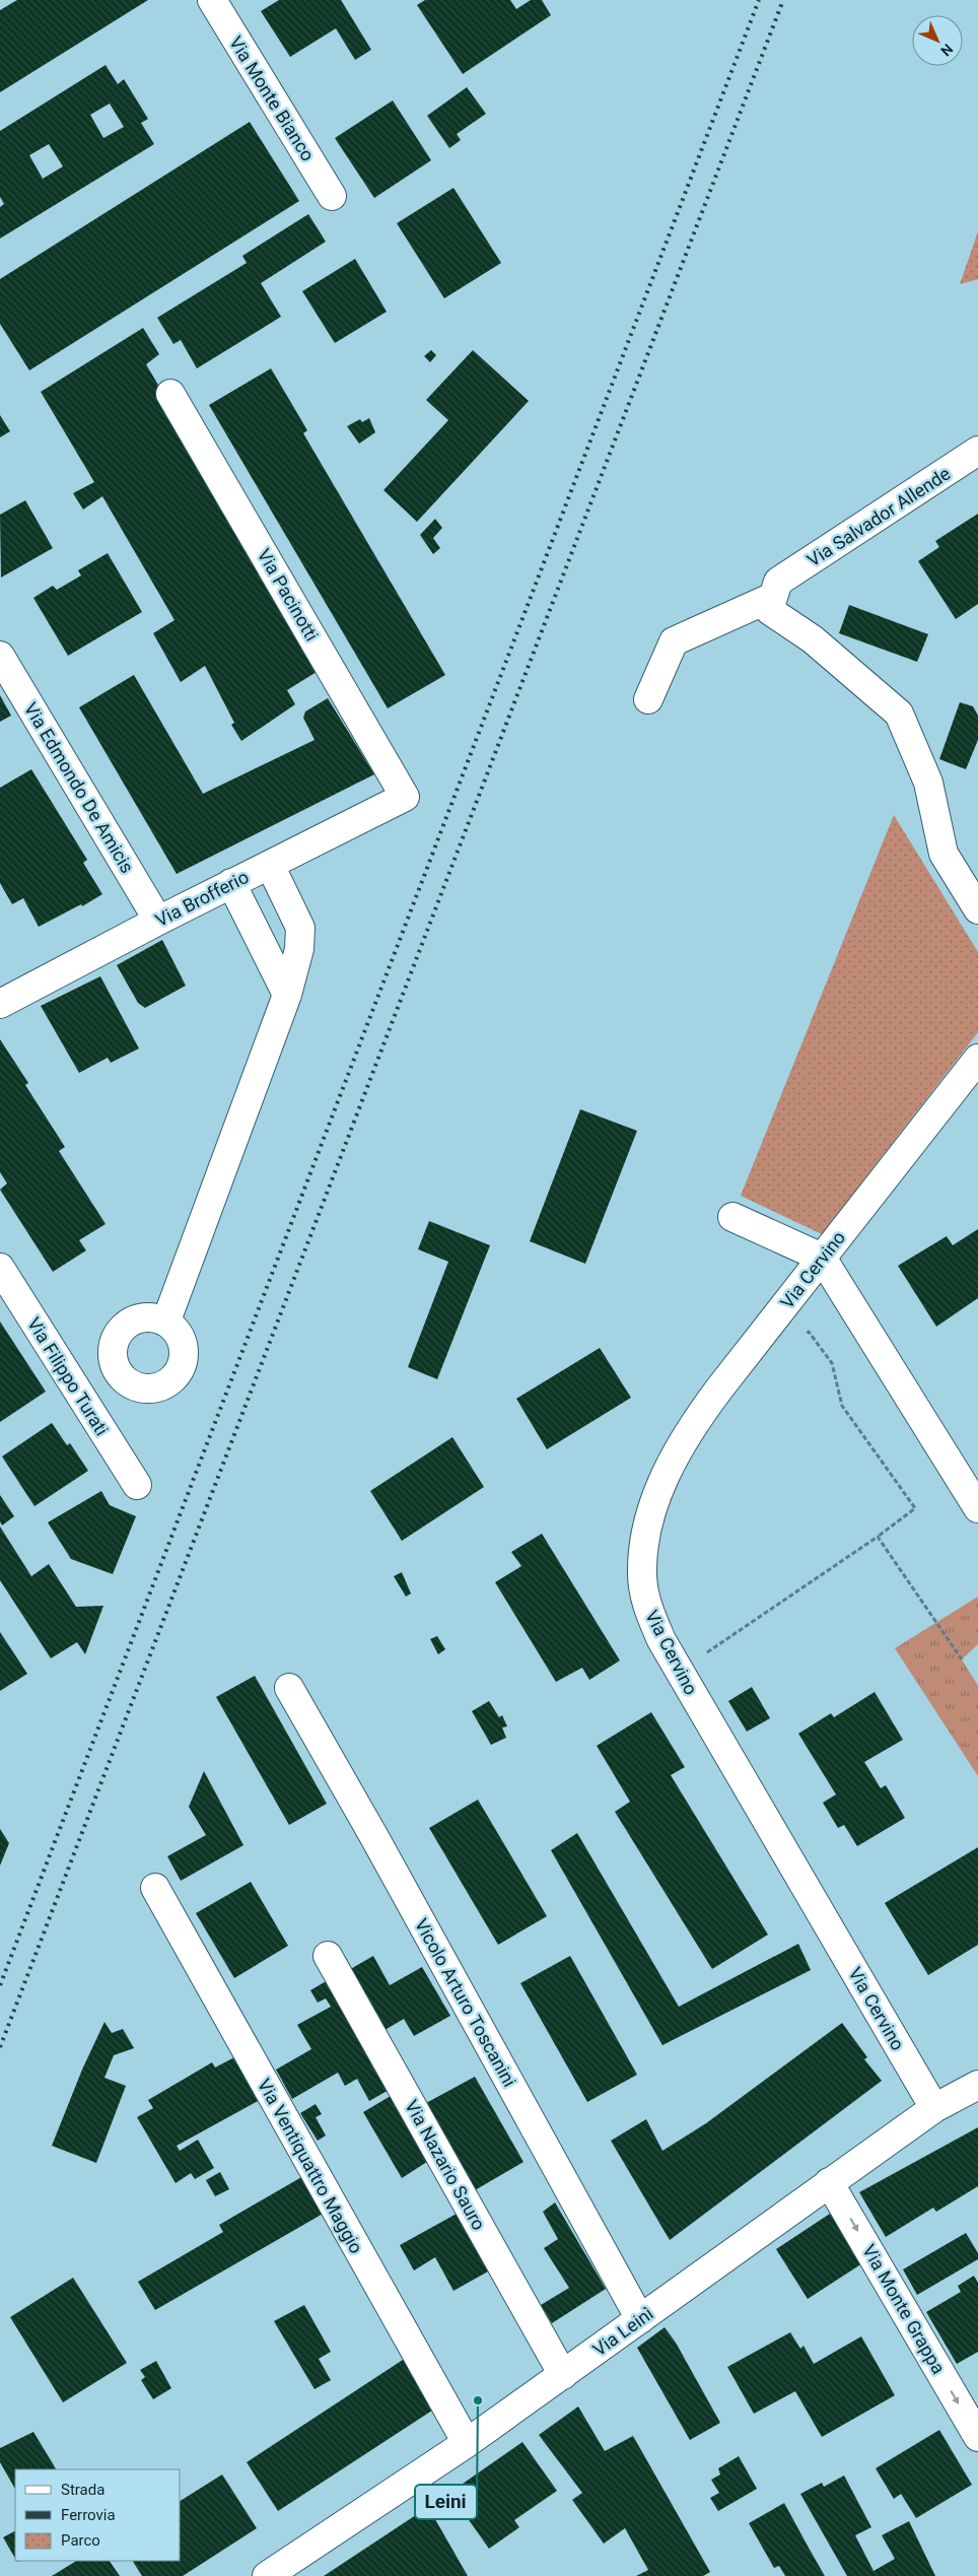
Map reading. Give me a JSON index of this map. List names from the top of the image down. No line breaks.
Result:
{"streets":{"street":["Via Monte Bianco","Via Salvador Allende","Via Pacinotti","Via Edmondo De Amicis","Via Brofferio","Via Cervino","Via Filippo Turati","Vicolo Arturo Toscanini","Via Nazario Sauro","Via Ventiquattro Maggio","Via Monte Grappa","Via Leinì"]},"crossings":[["Via Pacinotti","Via Brofferio"],["Via Edmondo De Amicis","Via Brofferio"],["Via Cervino","Via Leinì"],["Vicolo Arturo Toscanini","Via Leinì"],["Via Nazario Sauro","Via Leinì"],["Via Ventiquattro Maggio","Via Leinì"],["Via Monte Grappa","Via Leinì"]],"one_way":["Via Monte Grappa"],"places":["Leini"],"legend":["Strada","Ferrovia","Parco"],"north":"bottom right"}
